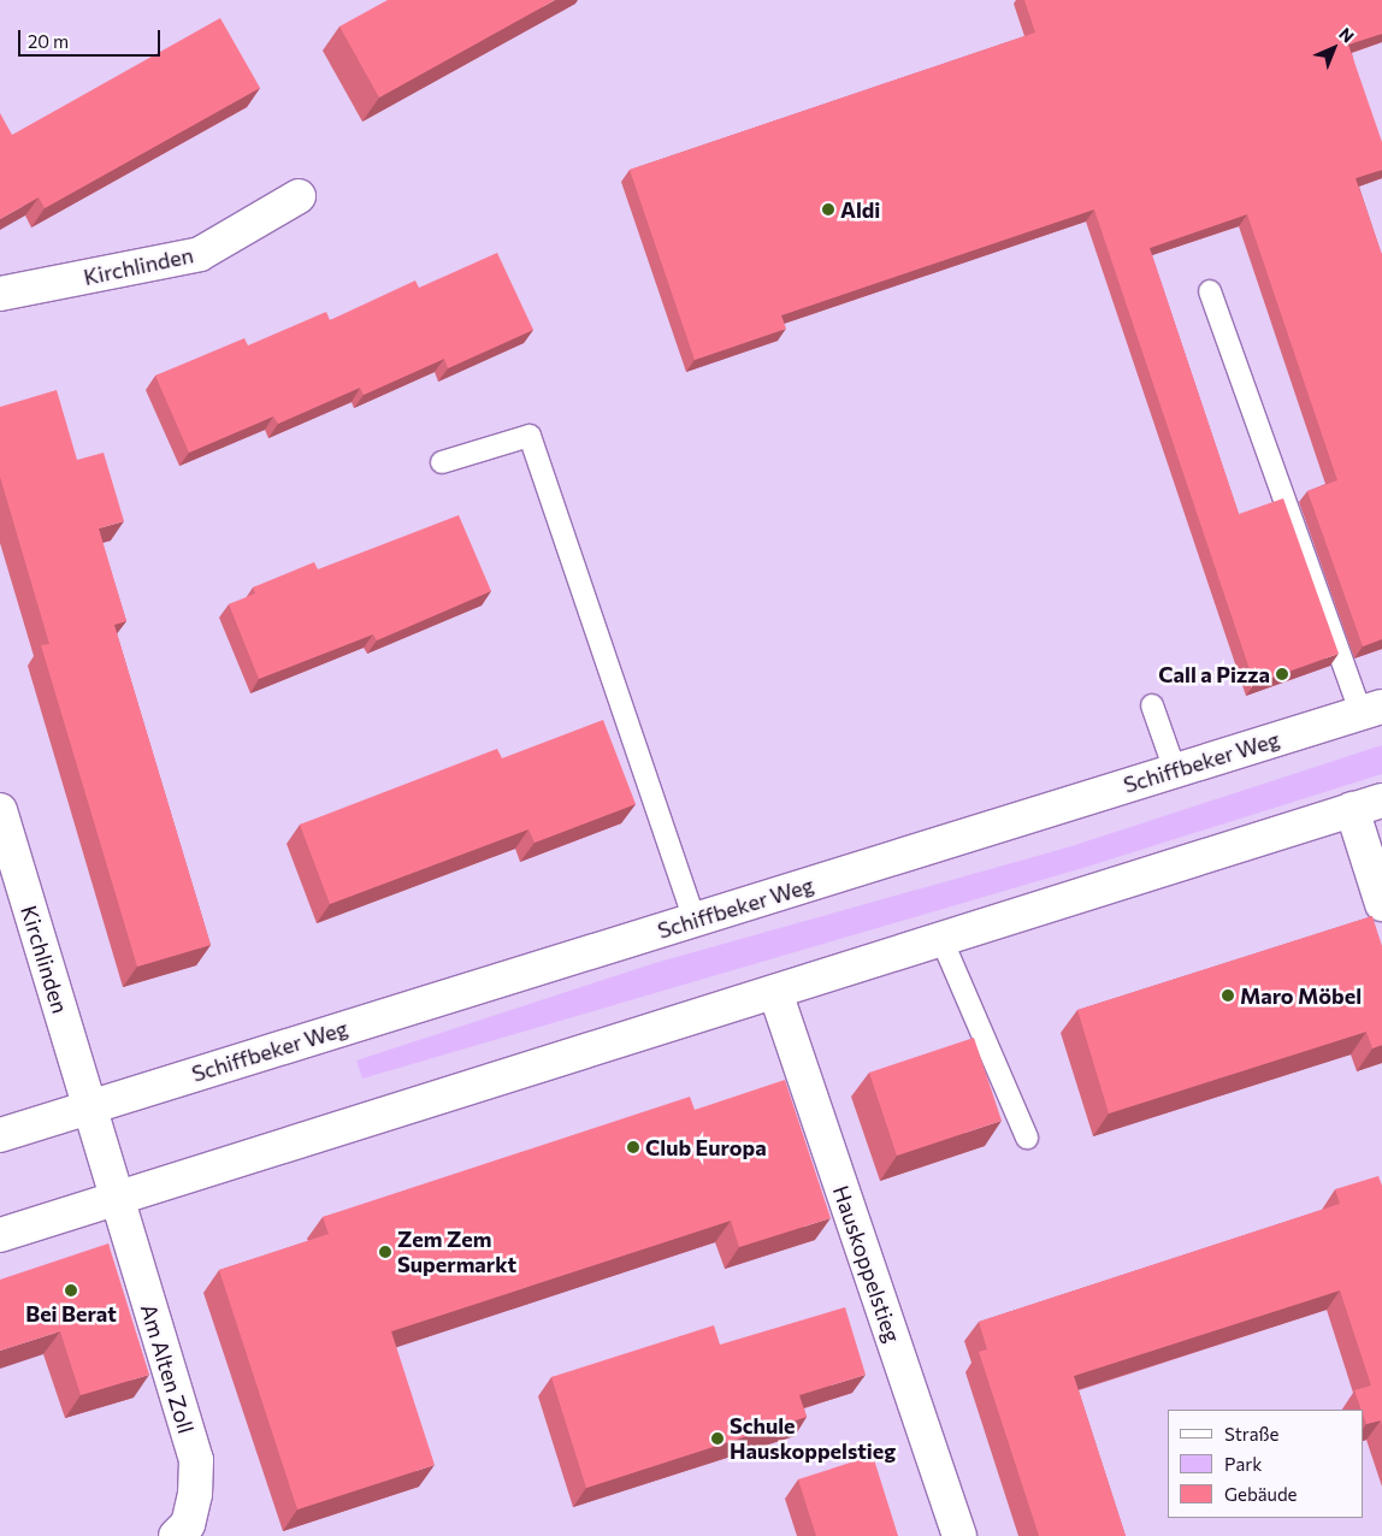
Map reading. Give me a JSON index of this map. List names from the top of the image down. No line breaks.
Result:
{"streets":{"main road":["Kirchlinden","Schiffbeker Weg","Hauskoppelstieg","Am Alten Zoll"]},"crossings":[["Kirchlinden","Schiffbeker Weg"]],"places":["Aldi","Call a Pizza","Maro Möbel","Club Europa","Zem Zem Supermarkt","Bei Berat","Schule Hauskoppelstieg"],"legend":["Straße","Park","Gebäude"],"scale_bar":"20 m","north":"top right"}
